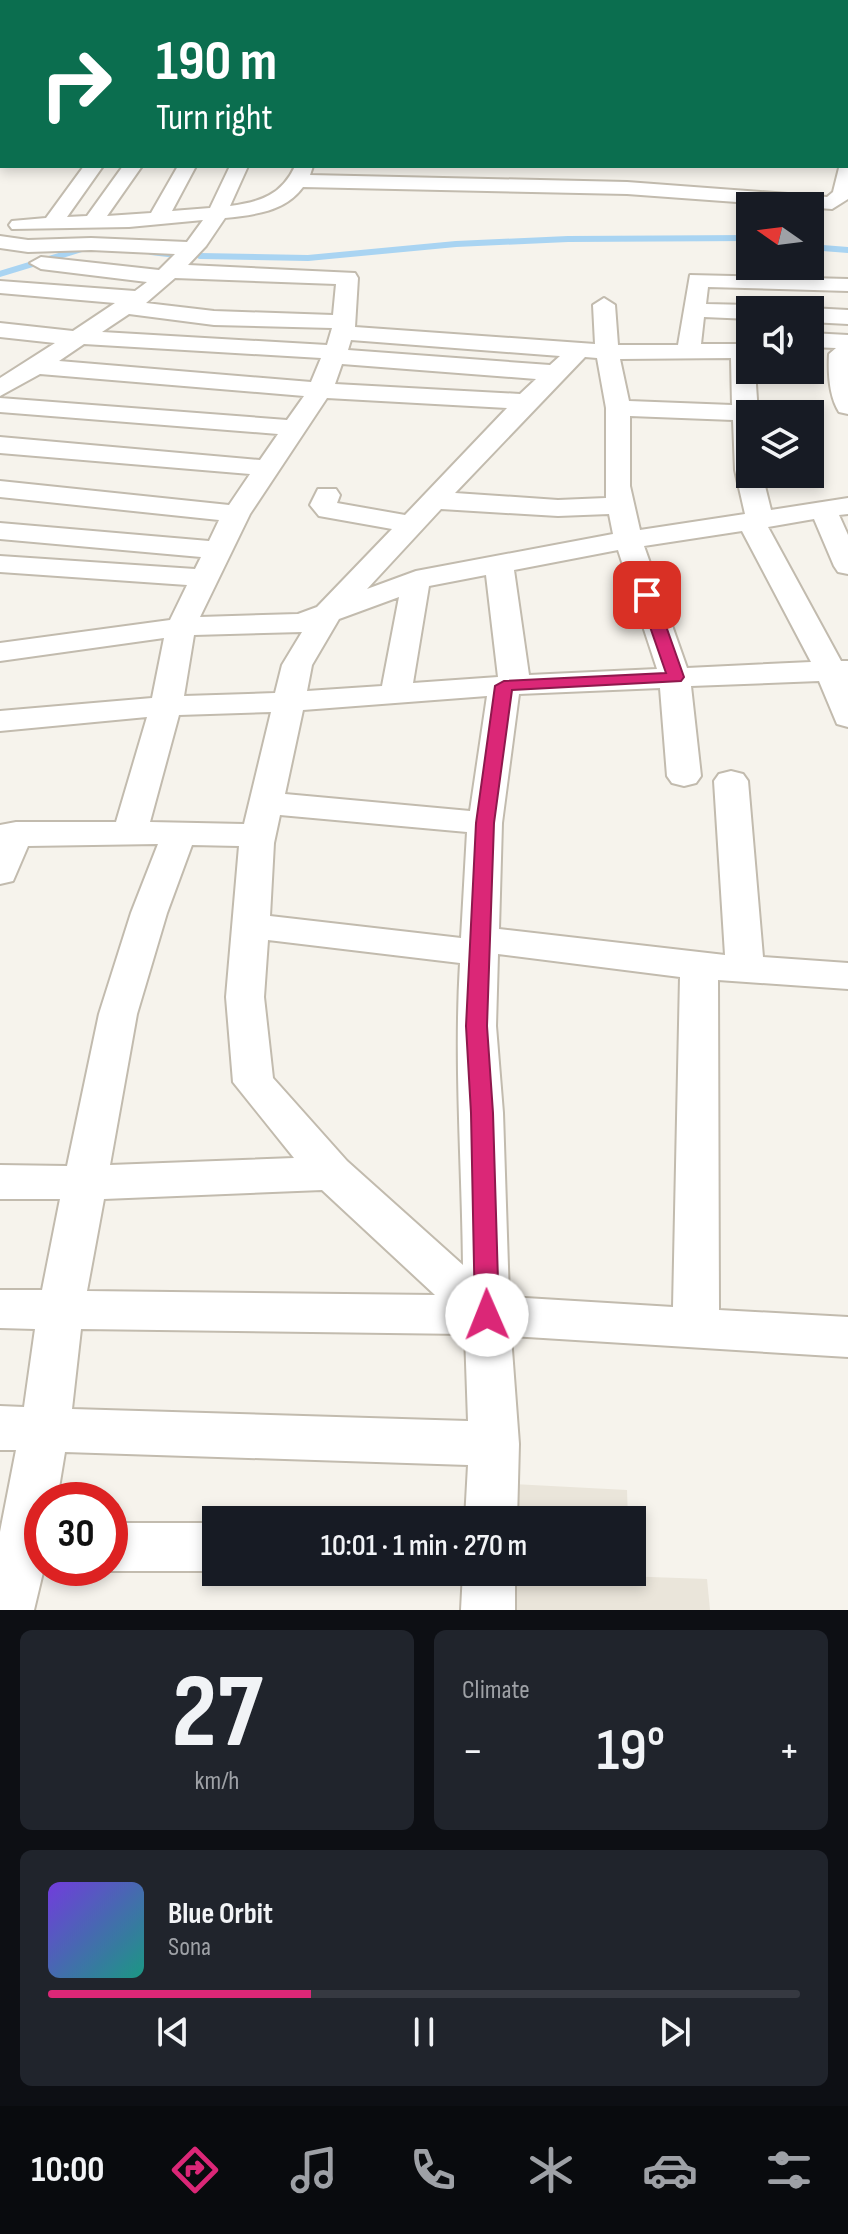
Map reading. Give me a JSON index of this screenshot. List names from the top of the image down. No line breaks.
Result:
{"north":"left","page":{"turn":["190 m","Turn right"],"limit":"30","trip":"10:01 · 1 min · 270 m","tile":[["27","km/h"],"Climate"],"heat":["−","19°","+"],"song":["Blue Orbit","Sona"],"tabs":"10:00"}}
